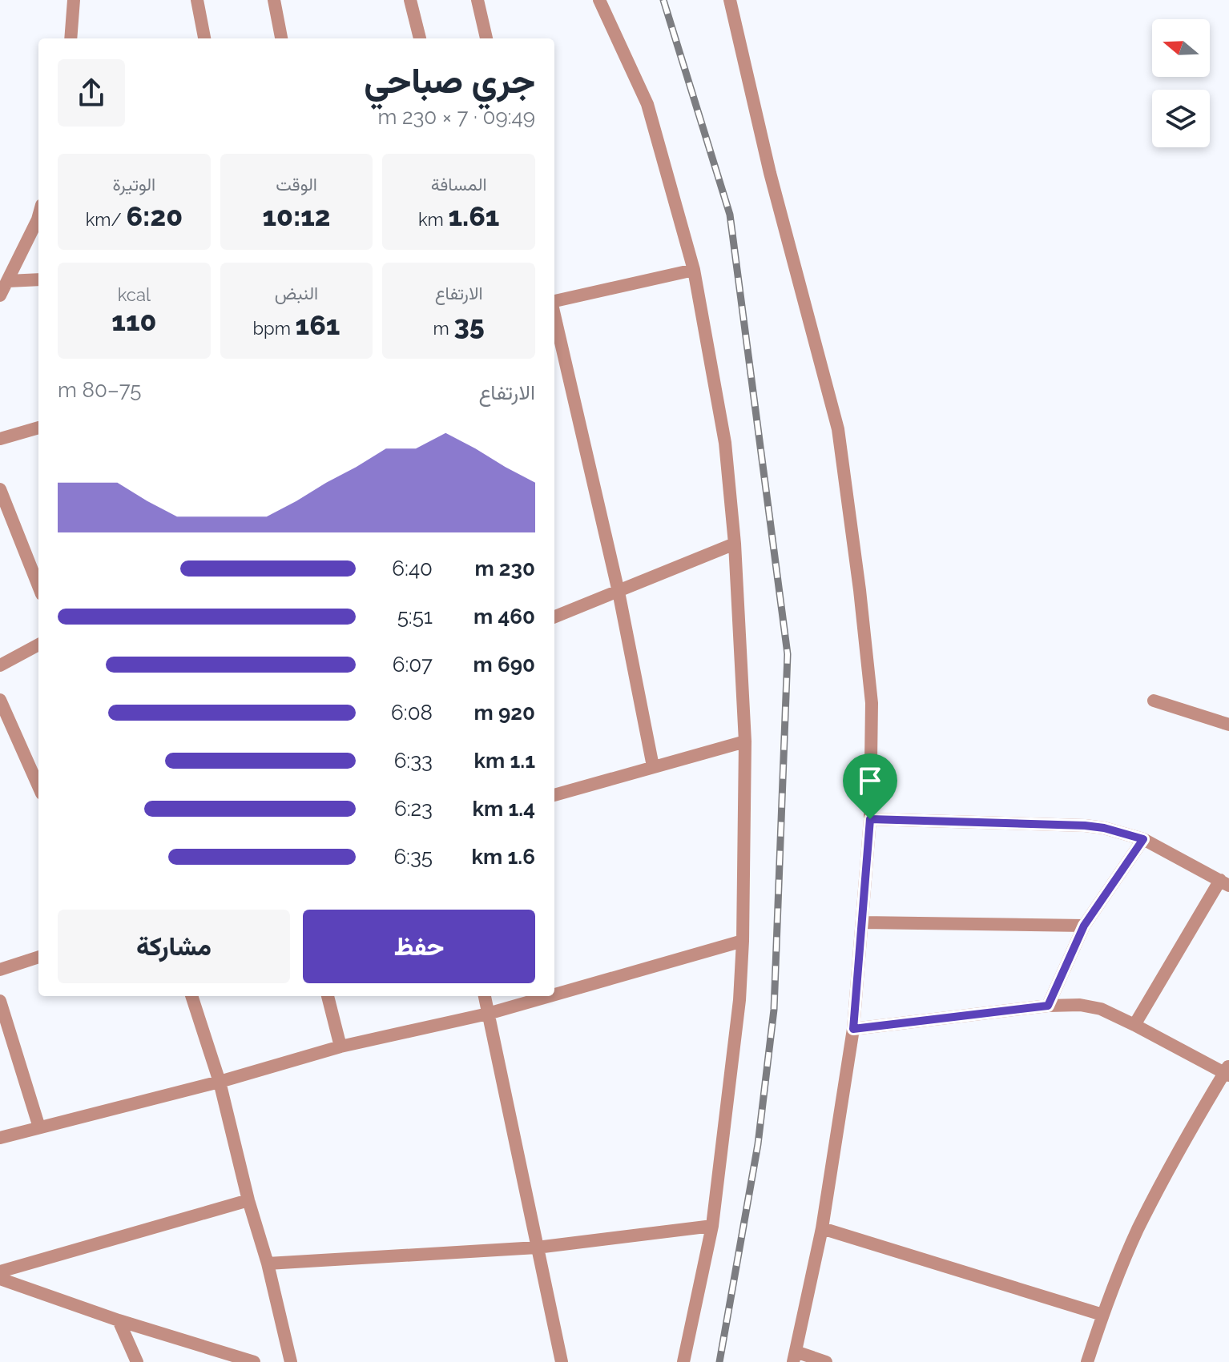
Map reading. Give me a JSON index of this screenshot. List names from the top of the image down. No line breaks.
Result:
{"north":"left","page":{"heading":["جري صباحي","09:49 · 7 × 230 m"],"stats":[["المسافة","1.61 km"],["الوقت","10:12"],["الوتيرة","6:20 /km"],["الارتفاع","35 m"],["النبض","161 bpm"],["kcal","110"]],"chart":["الارتفاع","75–80 m"],"list":[{"name":"230 m","note":"6:40"},{"name":"460 m","note":"5:51"},{"name":"690 m","note":"6:07"},{"name":"920 m","note":"6:08"},{"name":"1.1 km","note":"6:33"},{"name":"1.4 km","note":"6:23"},{"name":"1.6 km","note":"6:35"}],"buttons":["حفظ","مشاركة"]}}
